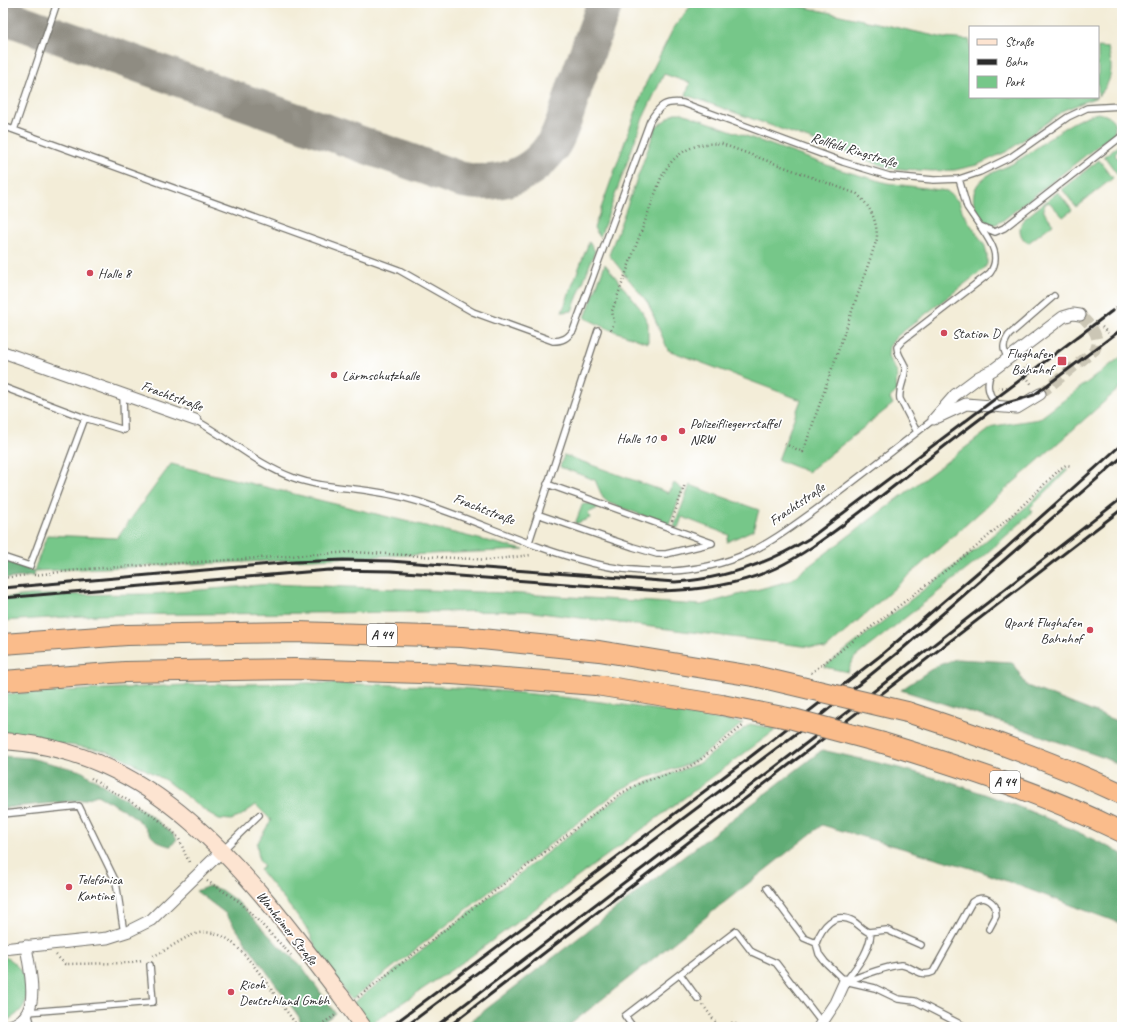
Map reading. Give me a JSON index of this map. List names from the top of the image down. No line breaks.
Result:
{"streets":{"highway":["A 44"],"street":["Frachtstraße","Wanheimer Straße"],"lane":["Rollfeld Ringstraße"]},"places":{"other":["Halle 8","Station D","Lärmschutzhalle","Polizeifliegerrstaffel NRW","Halle 10","Qpark Flughafen Bahnhof","Telefónica Kantine","Ricoh Deutschland Gmbh"],"transit":["Flughafen Bahnhof"]},"legend":["Straße","Bahn","Park"]}
